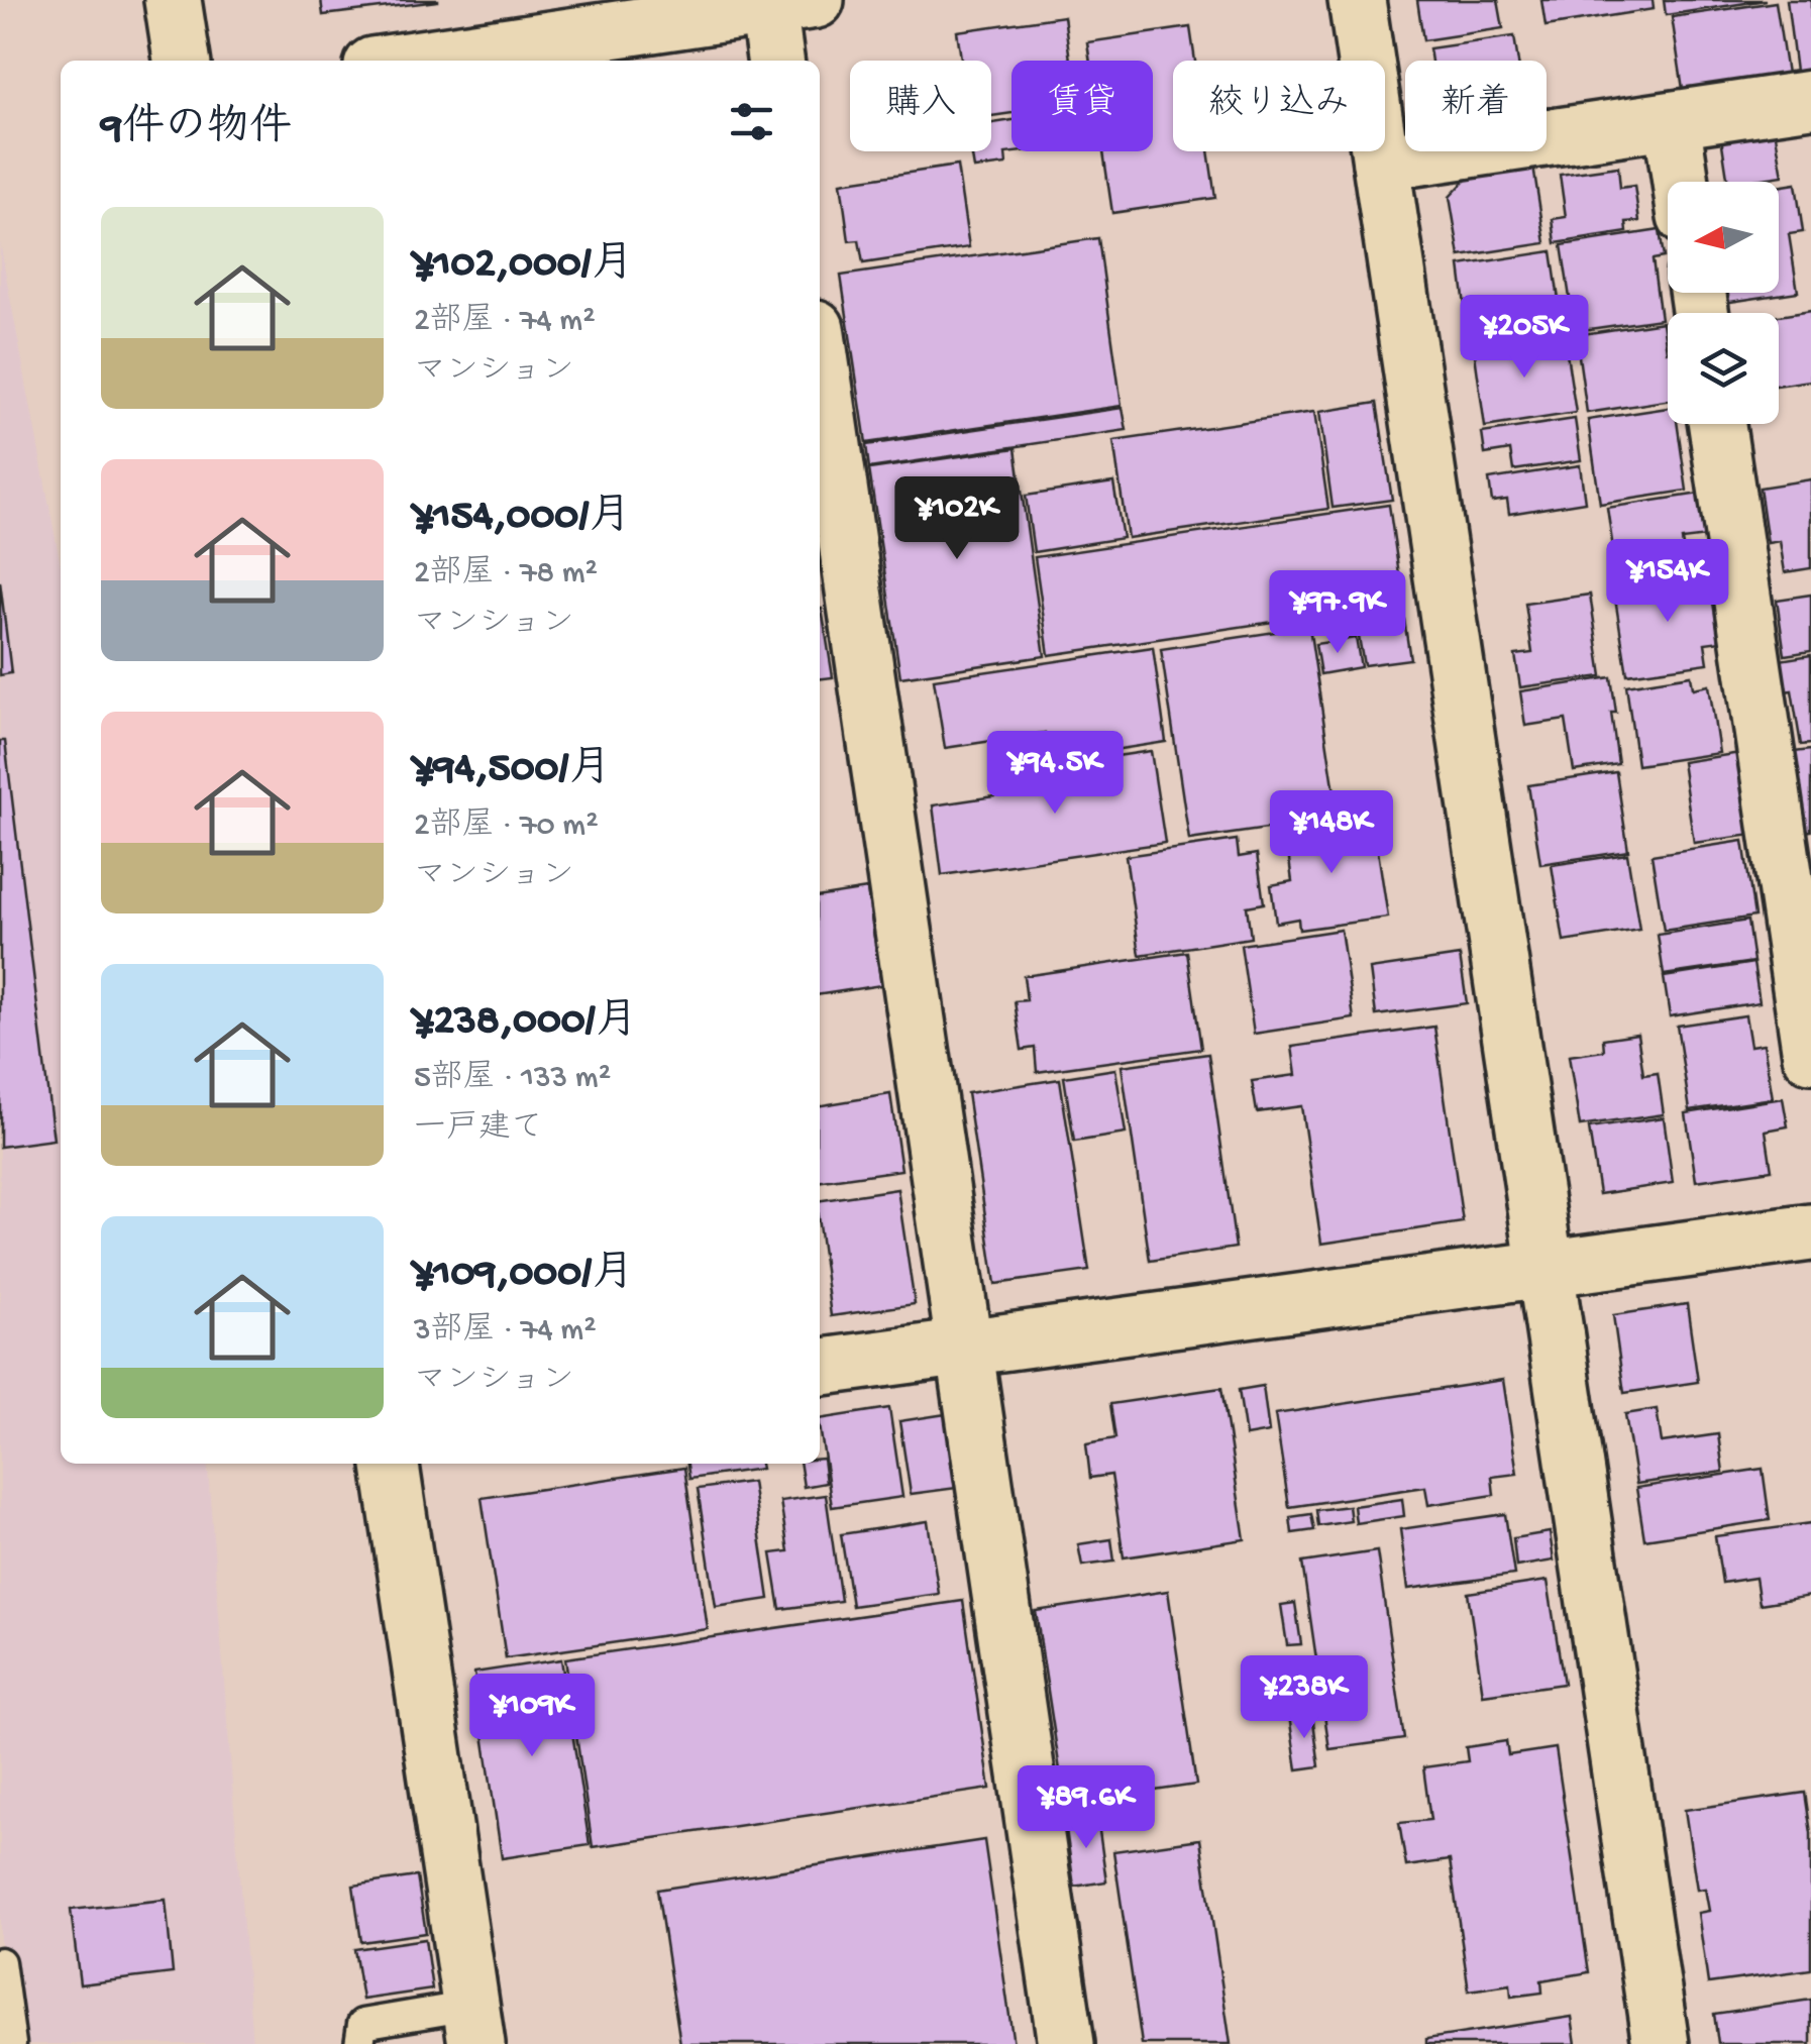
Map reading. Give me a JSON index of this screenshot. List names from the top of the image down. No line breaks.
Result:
{"north":"left","page":{"chip":["購入","賃貸","絞り込み","新着"],"heading":"9件の物件","list":[{"name":"¥102,000/月","note":"2部屋 · 74 m² · マンション"},{"name":"¥154,000/月","note":"2部屋 · 78 m² · マンション"},{"name":"¥94,500/月","note":"2部屋 · 70 m² · マンション"},{"name":"¥238,000/月","note":"5部屋 · 133 m² · 一戸建て"},{"name":"¥109,000/月","note":"3部屋 · 74 m² · マンション"}],"price":["¥205K","¥102K","¥154K","¥97.9K","¥94.5K","¥148K","¥238K","¥109K","¥89.6K"]}}
